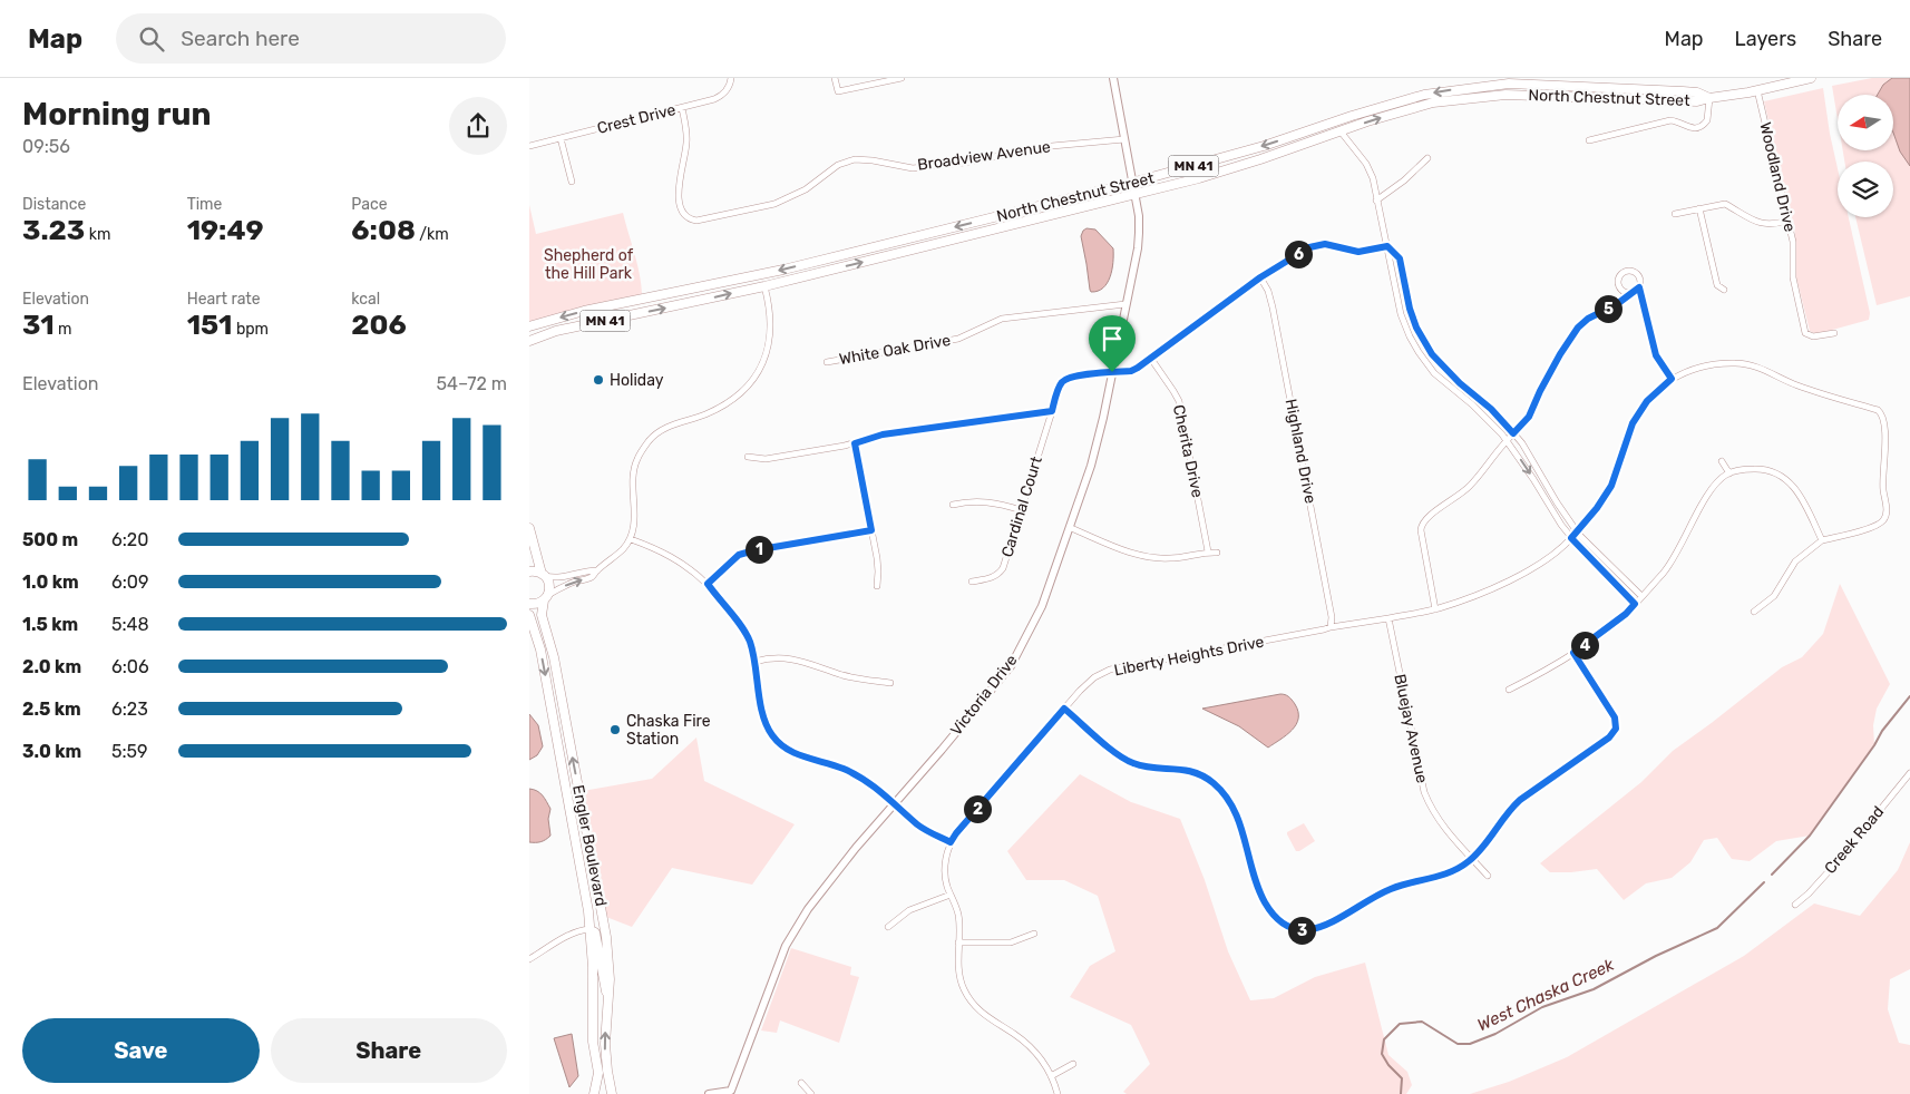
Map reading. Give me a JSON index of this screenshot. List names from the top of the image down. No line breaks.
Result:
{"streets":{"main road":["North Chestnut Street","MN 41","Engler Boulevard"],"street":["Crest Drive","Broadview Avenue","Woodland Drive","White Oak Drive","Cherita Drive","Highland Drive","Cardinal Court","Liberty Heights Drive","Victoria Drive","Bluejay Avenue","Creek Road"]},"crossings":[["North Chestnut Street","MN 41"],["North Chestnut Street","Victoria Drive"],["Crest Drive","Broadview Avenue"],["Broadview Avenue","Victoria Drive"],["MN 41","Woodland Drive"],["White Oak Drive","Victoria Drive"],["Highland Drive","Liberty Heights Drive"],["Cardinal Court","Victoria Drive"]],"water":["West Chaska Creek"],"parks":["Shepherd of the Hill Park"],"places":["Holiday","Chaska Fire Station"],"north":"left","page":{"header":"Map","search":"Search here","nav":["Map","Layers","Share"],"heading":["Morning run","09:56"],"stats":[["Distance","3.23 km"],["Time","19:49"],["Pace","6:08 /km"],["Elevation","31 m"],["Heart rate","151 bpm"],["kcal","206"]],"pins":["6","5","1","4","2","3"],"chart":["Elevation","54–72 m"],"list":[{"name":"500 m","note":"6:20"},{"name":"1.0 km","note":"6:09"},{"name":"1.5 km","note":"5:48"},{"name":"2.0 km","note":"6:06"},{"name":"2.5 km","note":"6:23"},{"name":"3.0 km","note":"5:59"}],"buttons":["Save","Share"]}}
